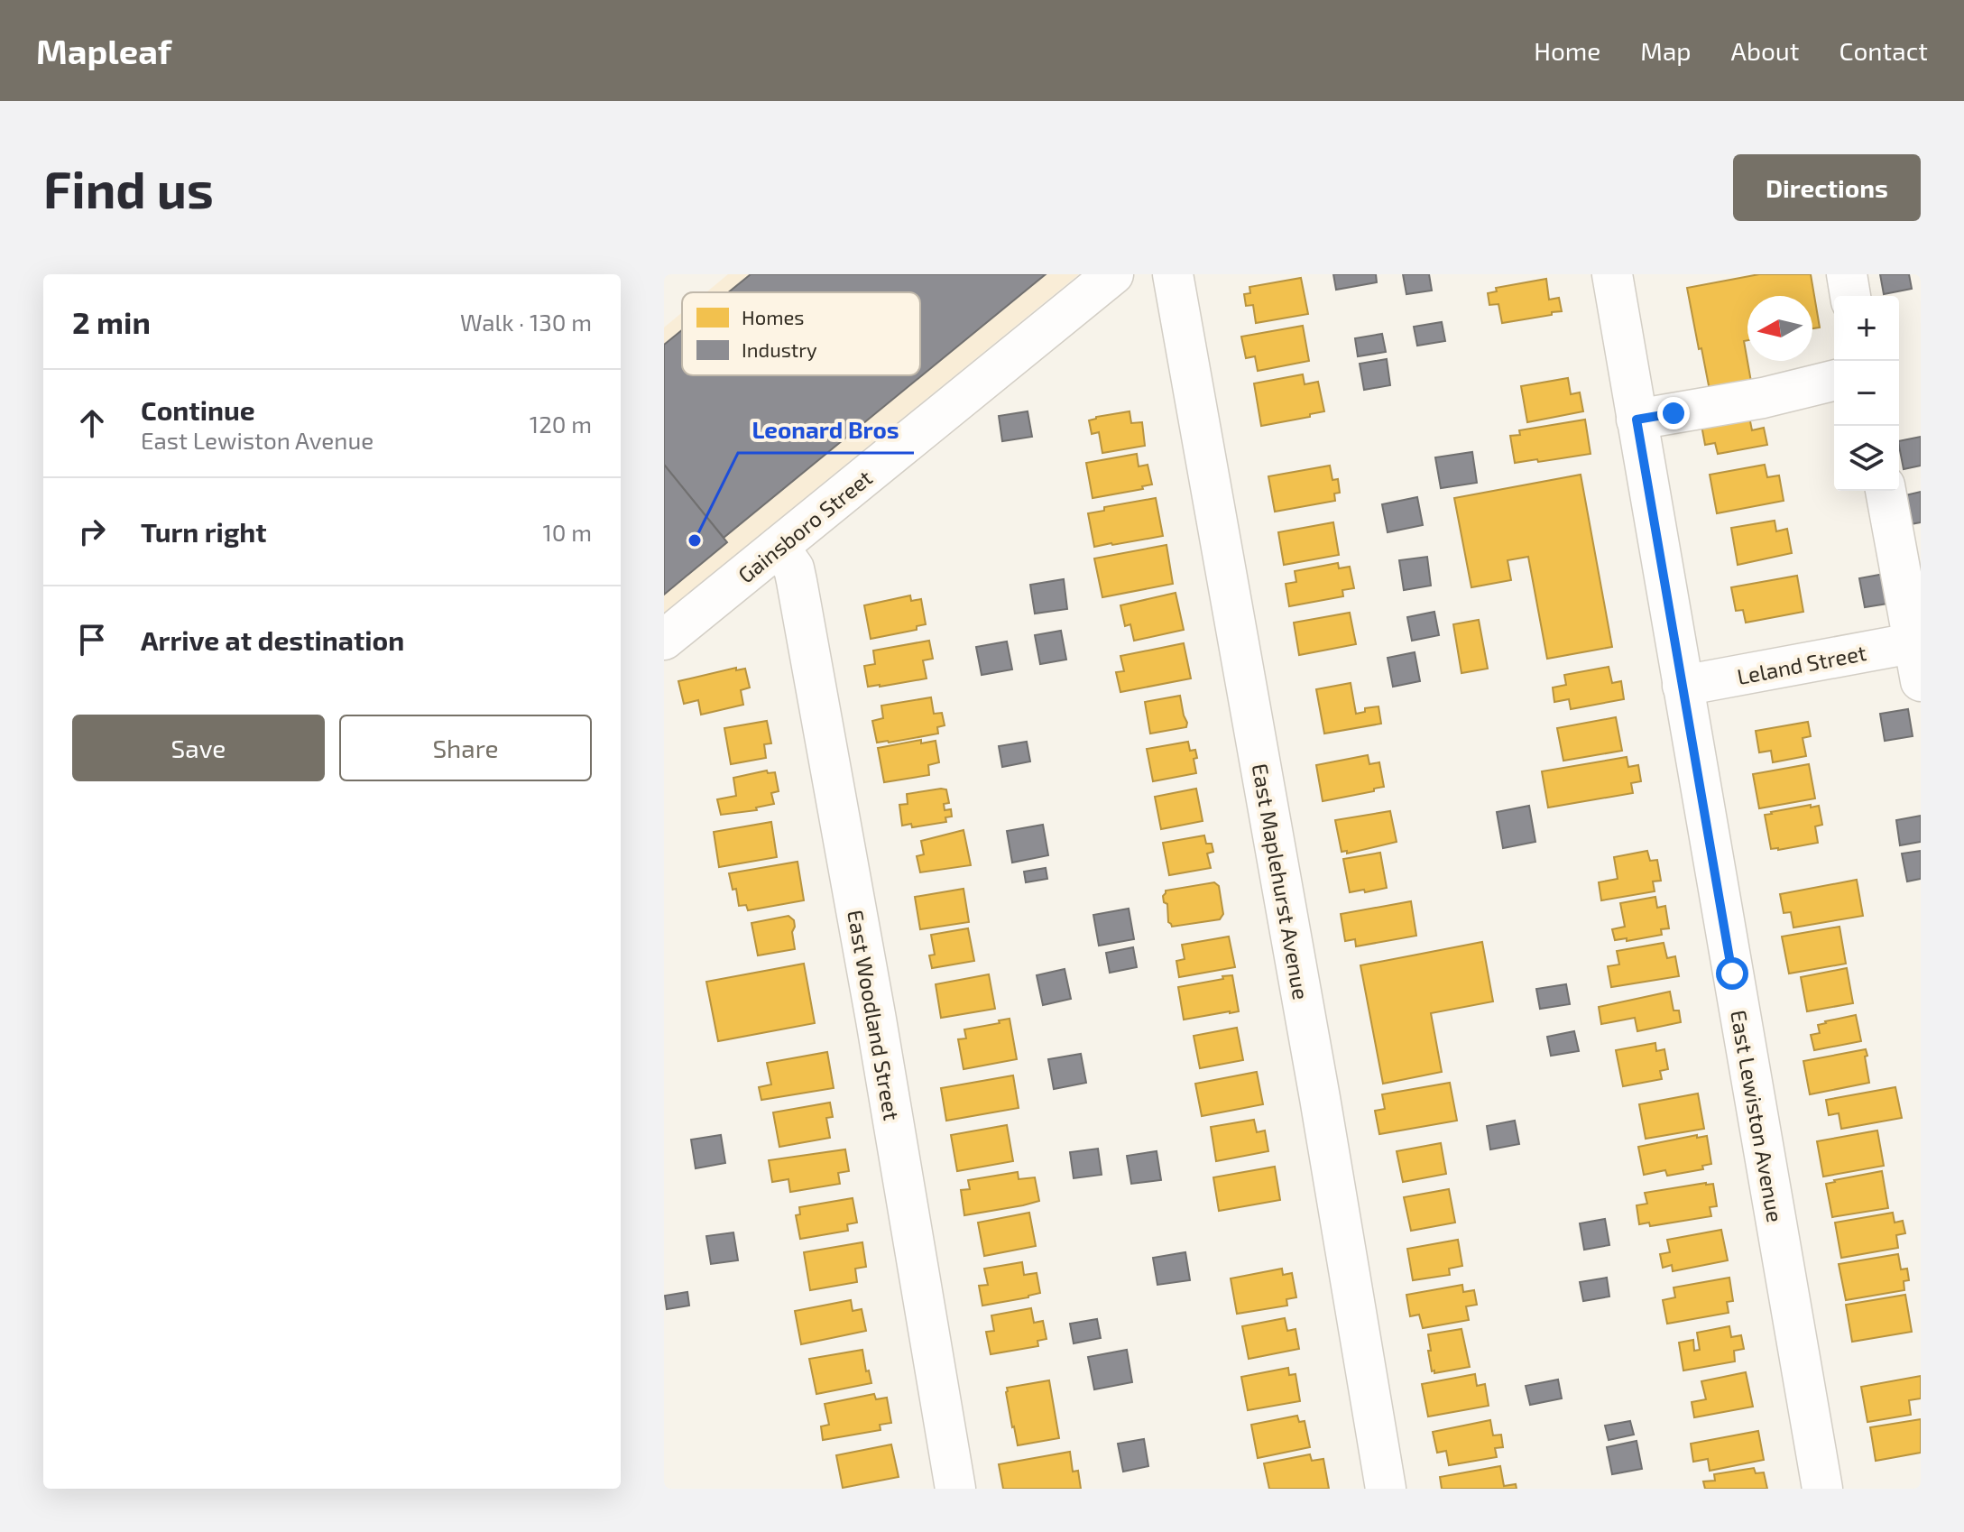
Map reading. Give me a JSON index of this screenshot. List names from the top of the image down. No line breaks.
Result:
{"streets":{"street":["Gainsboro Street","Leland Street","East Maplehurst Avenue","East Woodland Street","East Lewiston Avenue"]},"crossings":[["Gainsboro Street","East Woodland Street"],["Leland Street","East Lewiston Avenue"]],"places":["Leonard Bros"],"legend":["Homes","Industry"],"north":"left","page":{"header":"Mapleaf","nav":["Home","Map","About","Contact"],"buttons":["Directions",["Save","Share"]],"title":"Find us","heading":["2 min","Walk · 130 m"],"map_buttons":["+","−"],"list":[["Continue","East Lewiston Avenue","120 m"],["Turn right","10 m"],"Arrive at destination"]}}
